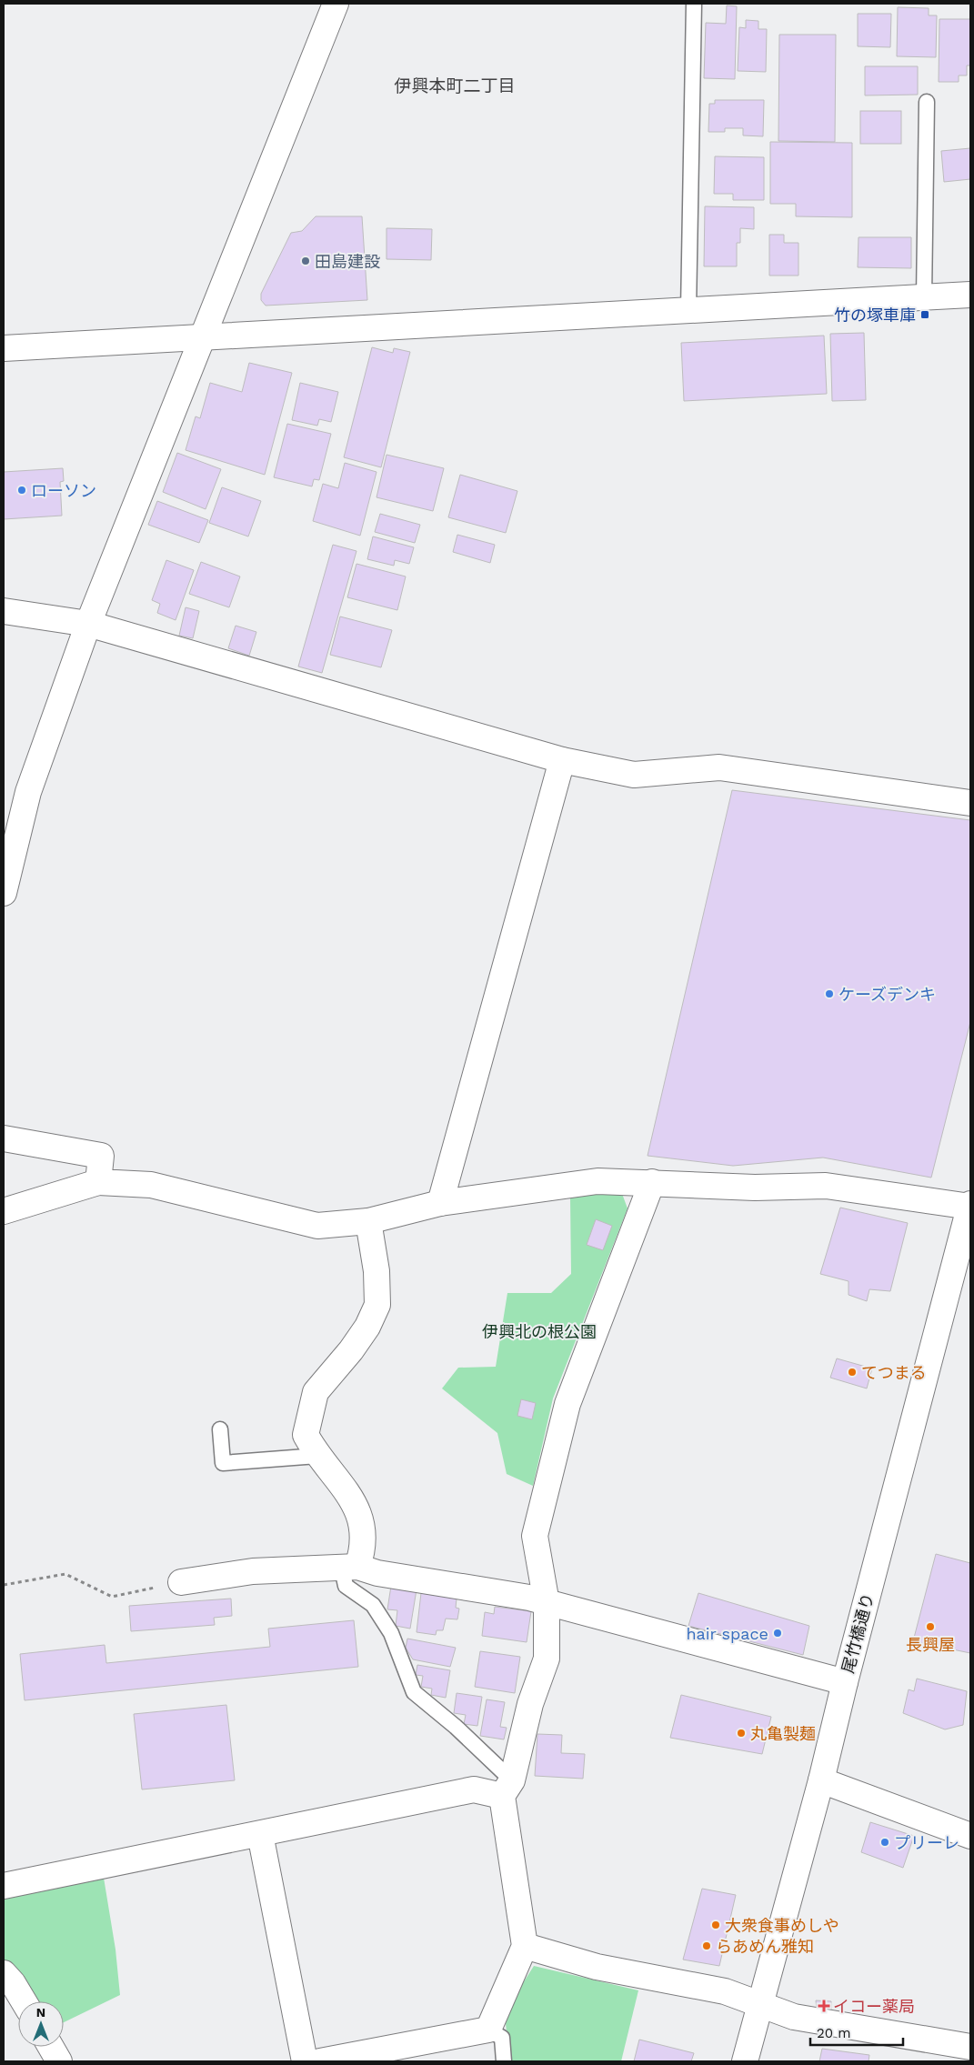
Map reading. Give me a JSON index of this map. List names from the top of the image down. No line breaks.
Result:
{"streets":{"street":["尾竹橋通り"]},"districts":["伊興本町二丁目"],"parks":["伊興北の根公園"],"places":{"other":["田島建設","ローソン","ケーズデンキ","てつまる","長興屋","hair space","丸亀製麺","プリーレ","大衆食事めしや","らあめん雅知"],"transit":["竹の塚車庫"],"health":["イコー薬局"]},"scale_bar":"20 m","north":"top"}
